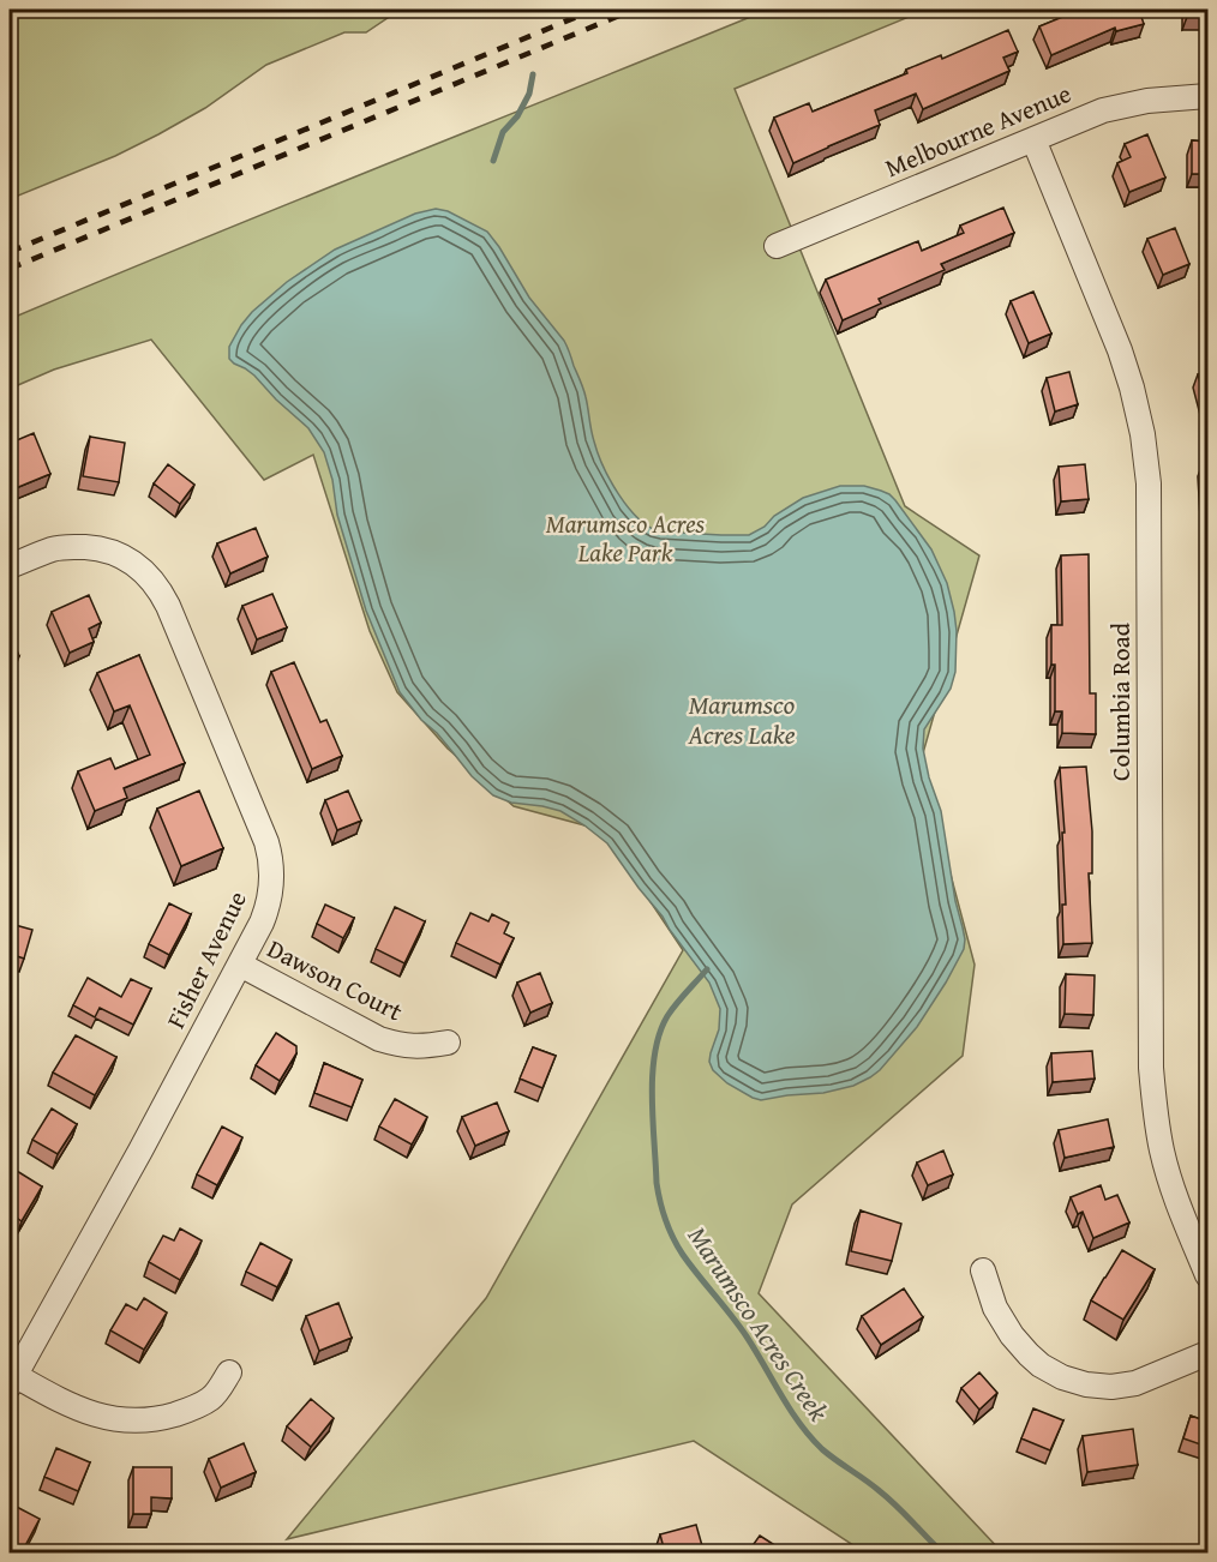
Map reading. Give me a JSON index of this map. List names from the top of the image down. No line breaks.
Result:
{"streets":{"street":["Melbourne Avenue","Columbia Road","Fisher Avenue","Dawson Court"]},"crossings":[["Melbourne Avenue","Columbia Road"],["Fisher Avenue","Dawson Court"]],"water":["Marumsco Acres Lake","Marumsco Acres Creek"],"parks":["Marumsco Acres Lake Park"]}
